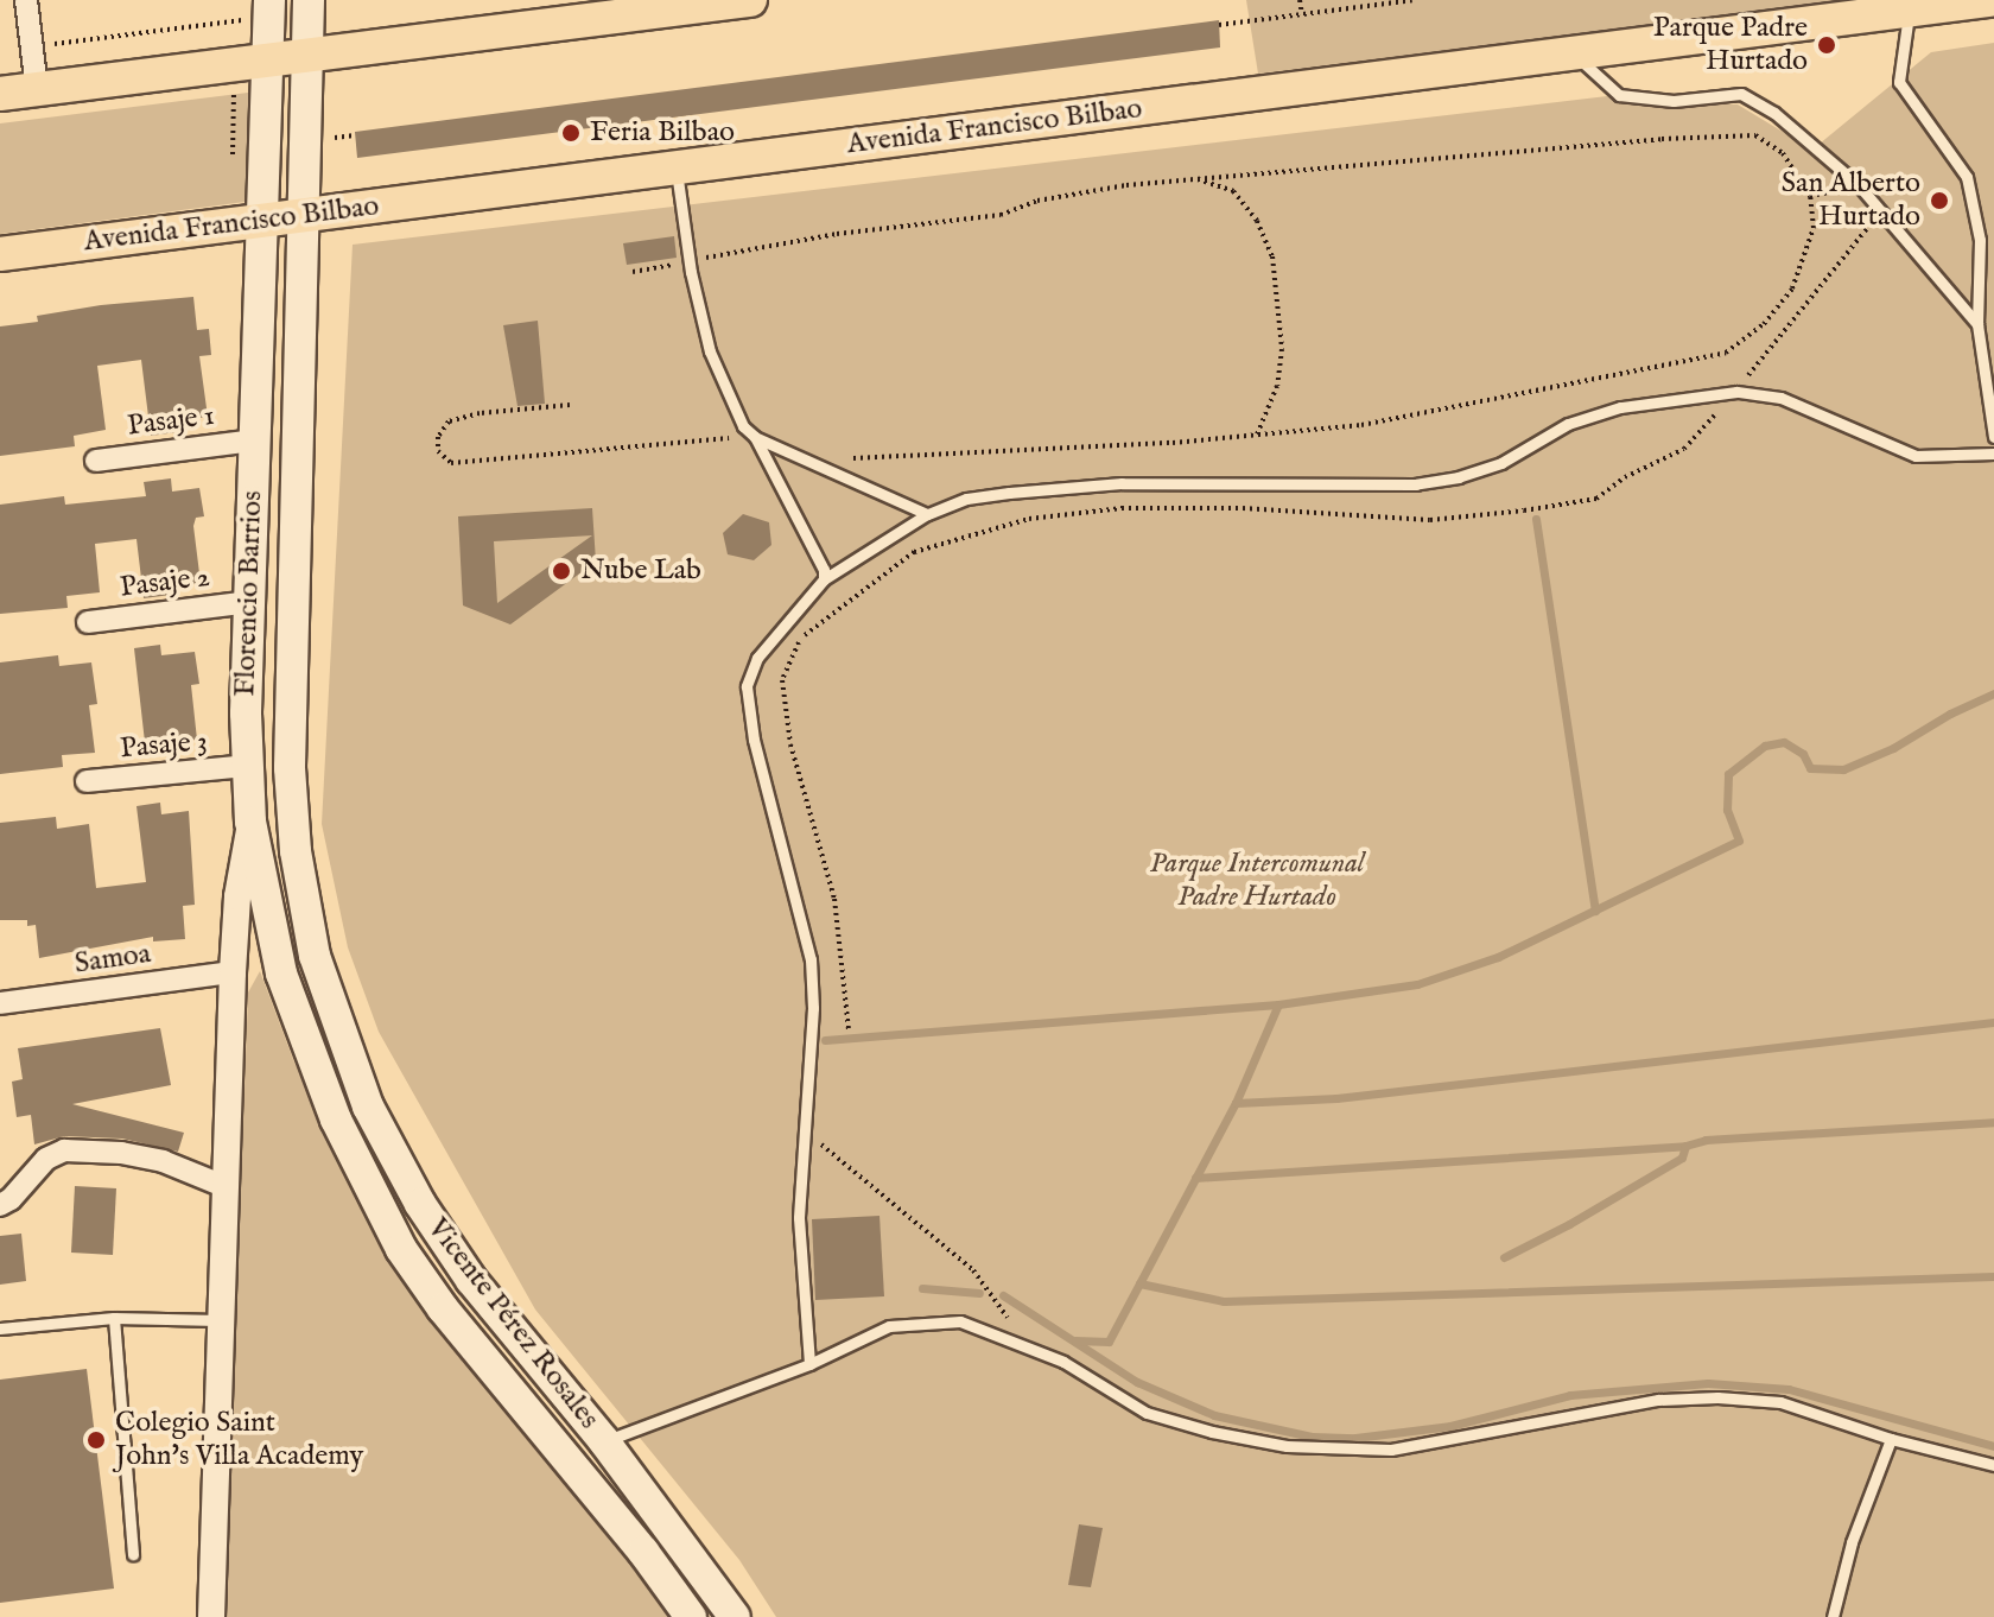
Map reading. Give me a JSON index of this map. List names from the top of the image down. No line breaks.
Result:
{"streets":{"main road":["Avenida Francisco Bilbao","Florencio Barrios","Vicente Pérez Rosales"],"street":["Pasaje 1","Pasaje 2","Pasaje 3","Samoa"]},"crossings":[["Avenida Francisco Bilbao","Florencio Barrios"],["Pasaje 1","Florencio Barrios"],["Pasaje 2","Florencio Barrios"],["Florencio Barrios","Pasaje 3"],["Florencio Barrios","Samoa"],["Florencio Barrios","Vicente Pérez Rosales"]],"parks":["Parque Intercomunal Padre Hurtado"],"places":["Parque Padre Hurtado","Feria Bilbao","San Alberto Hurtado","Nube Lab","Colegio Saint John's Villa Academy"]}
